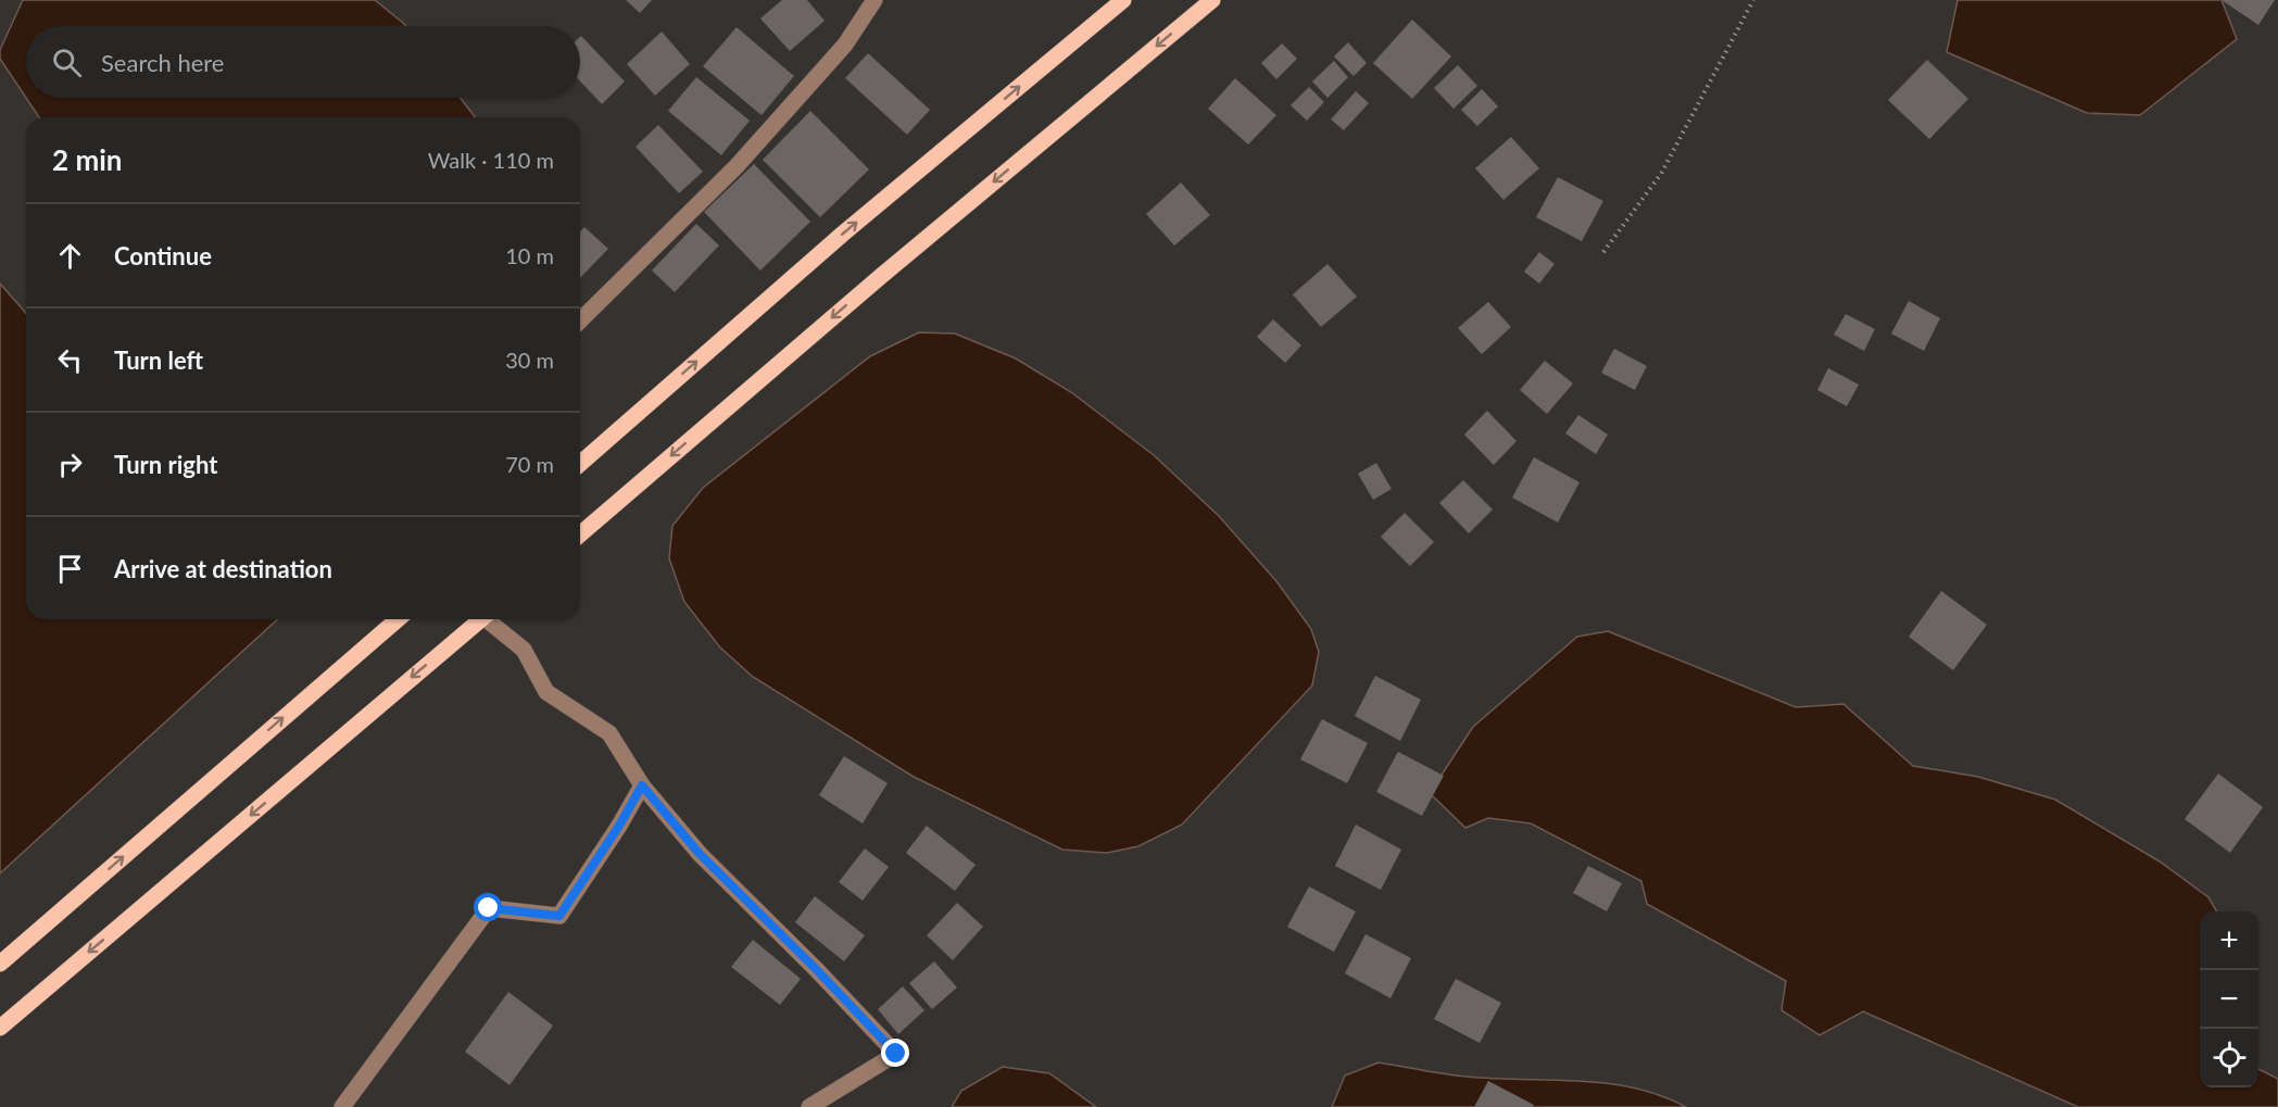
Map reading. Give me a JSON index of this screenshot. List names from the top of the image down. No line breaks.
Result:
{"page":{"search":"Search here","heading":["2 min","Walk · 110 m"],"list":[["Continue","10 m"],["Turn left","30 m"],["Turn right","70 m"],"Arrive at destination"],"map_buttons":["+","−"]}}
